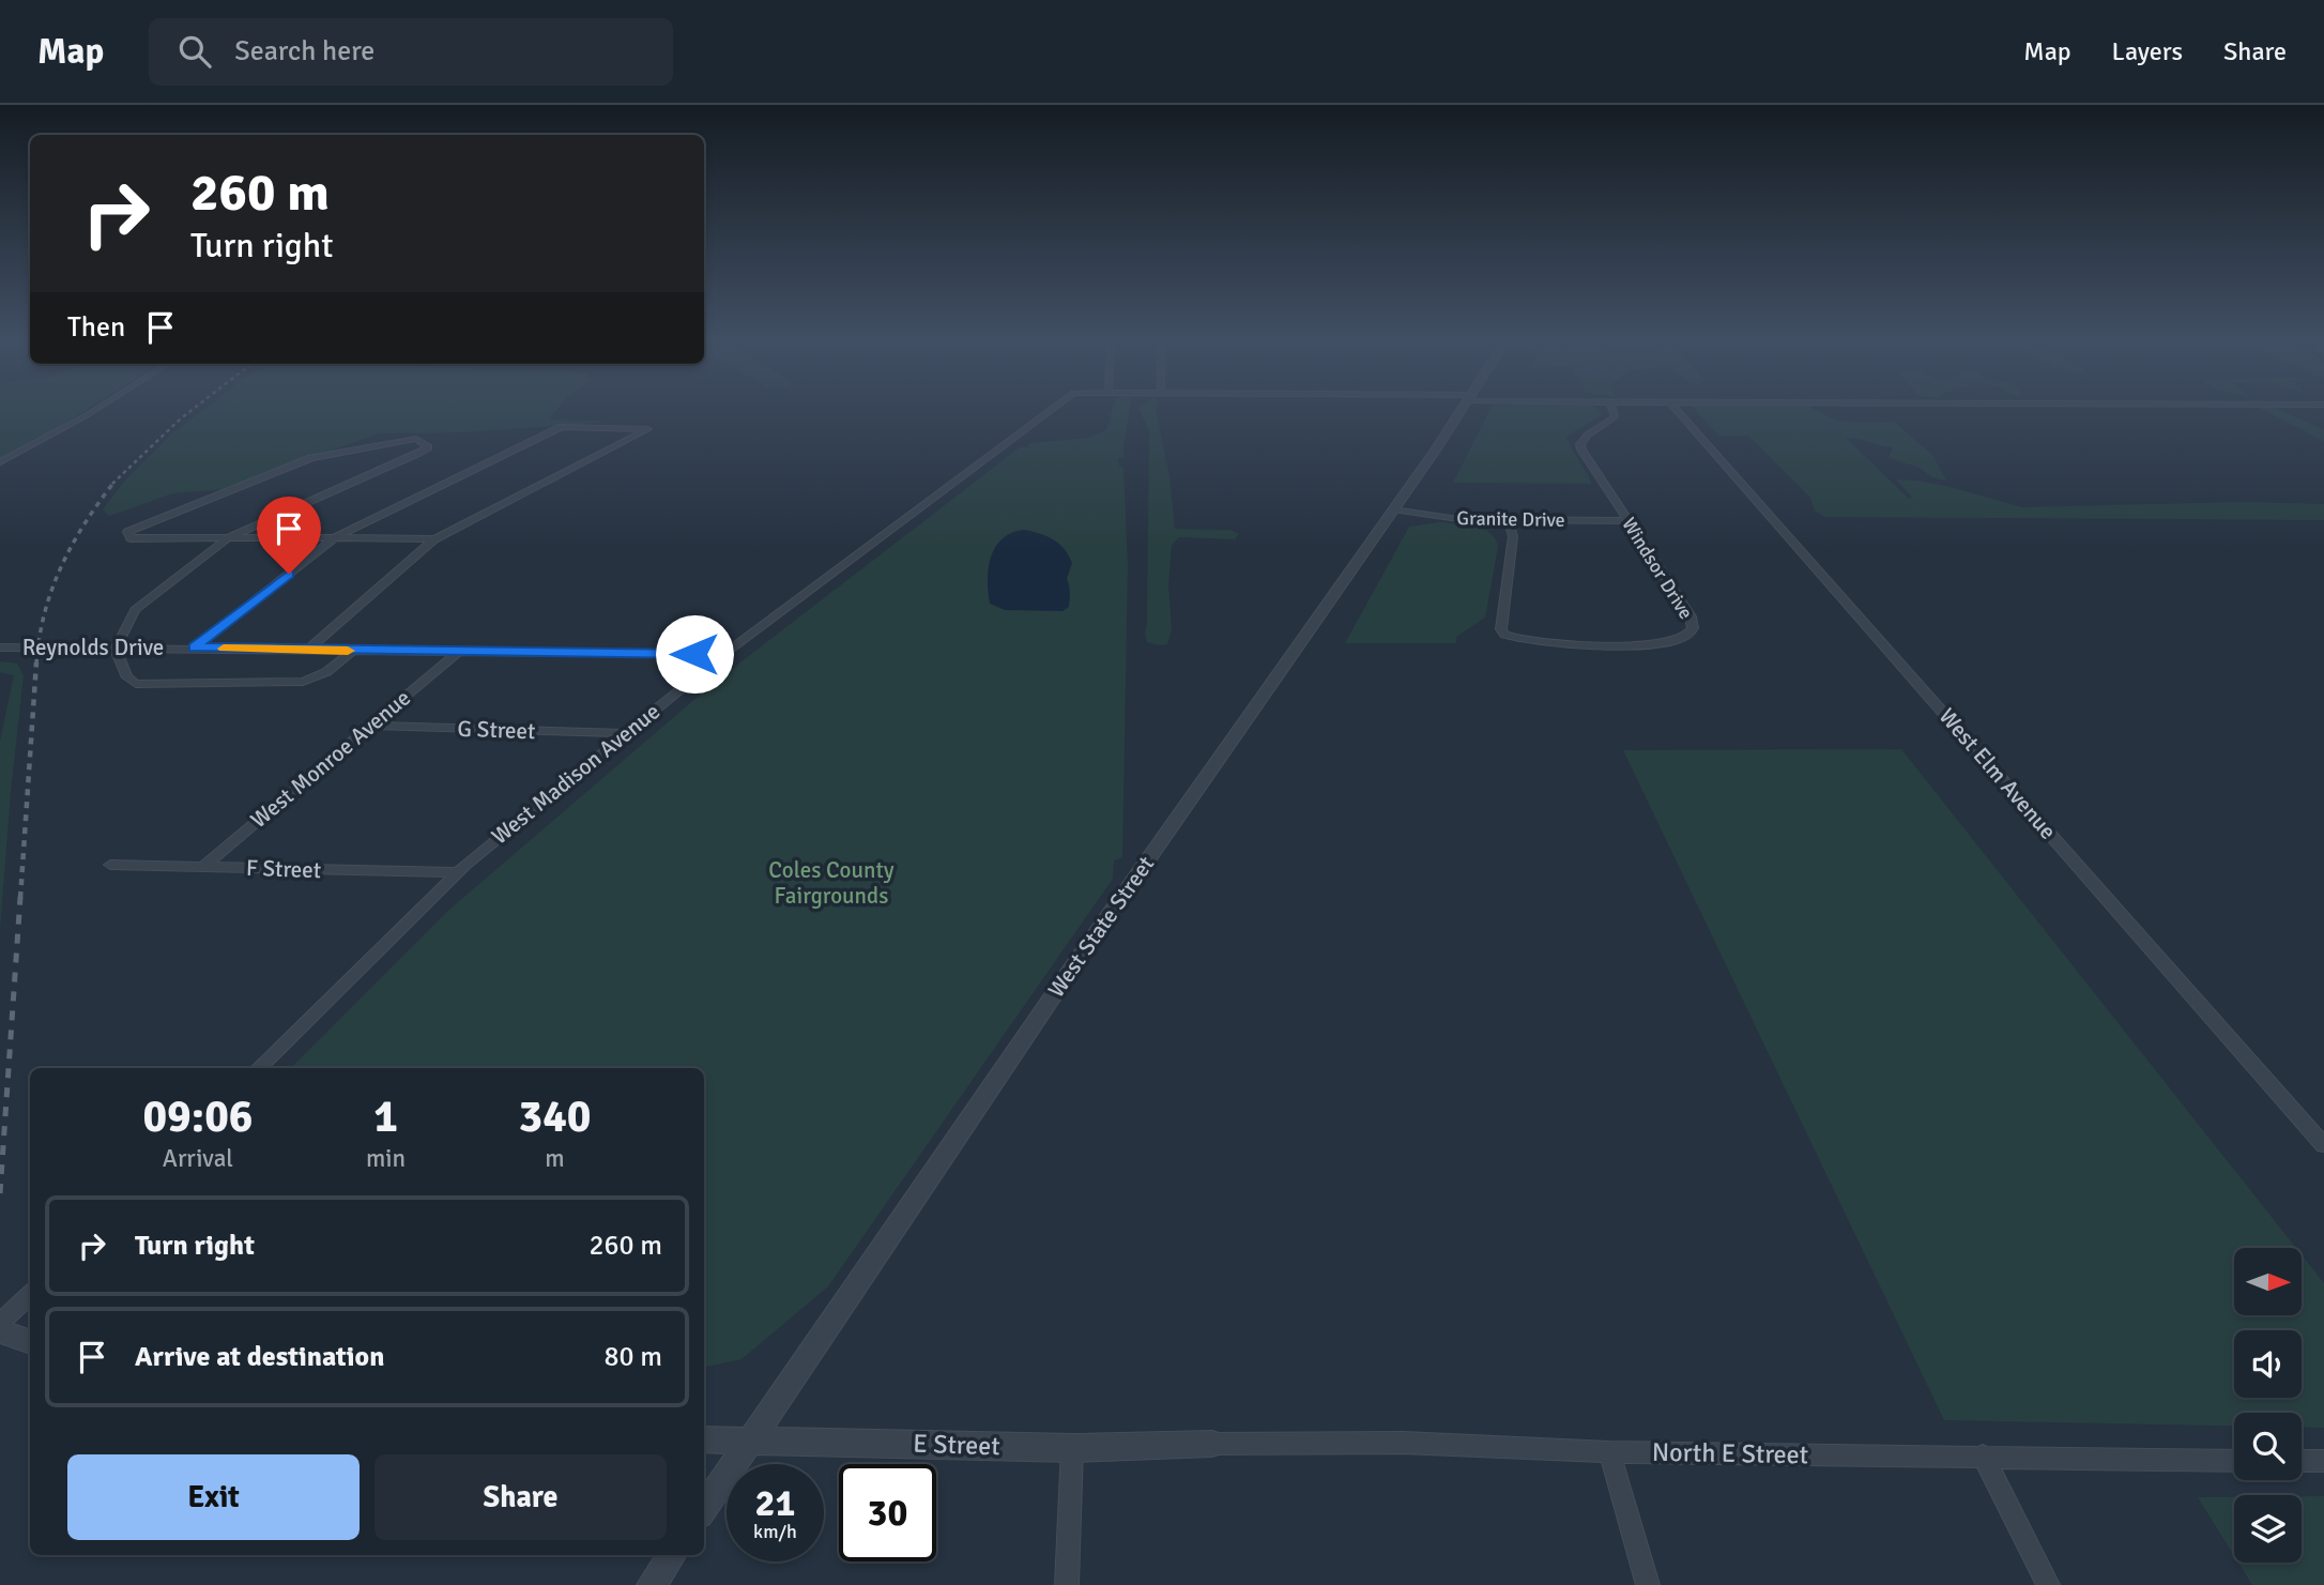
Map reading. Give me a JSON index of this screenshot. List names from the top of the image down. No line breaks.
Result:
{"streets":{"street":["Granite Drive","Windsor Drive","Reynolds Drive","G Street","West Monroe Avenue","West Madison Avenue","West Elm Avenue","F Street","West State Street","E Street","North E Street"]},"crossings":[["Granite Drive","Windsor Drive"],["Granite Drive","West State Street"],["Reynolds Drive","West Monroe Avenue"],["Reynolds Drive","West Madison Avenue"],["G Street","West Monroe Avenue"],["G Street","West Madison Avenue"],["West Monroe Avenue","F Street"],["West Madison Avenue","F Street"],["West State Street","E Street"],["E Street","North E Street"]],"parks":["Coles County Fairgrounds"],"north":"right","page":{"header":"Map","search":"Search here","nav":["Map","Layers","Share"],"turn":["260 m","Turn right"],"then":"Then","eta":["09:06","Arrival","1","min","340","m"],"list":[{"name":"Turn right","value":"260 m"},{"name":"Arrive at destination","value":"80 m"}],"buttons":["Exit","Share"],"speed":"21 km/h","limit":"30"}}
